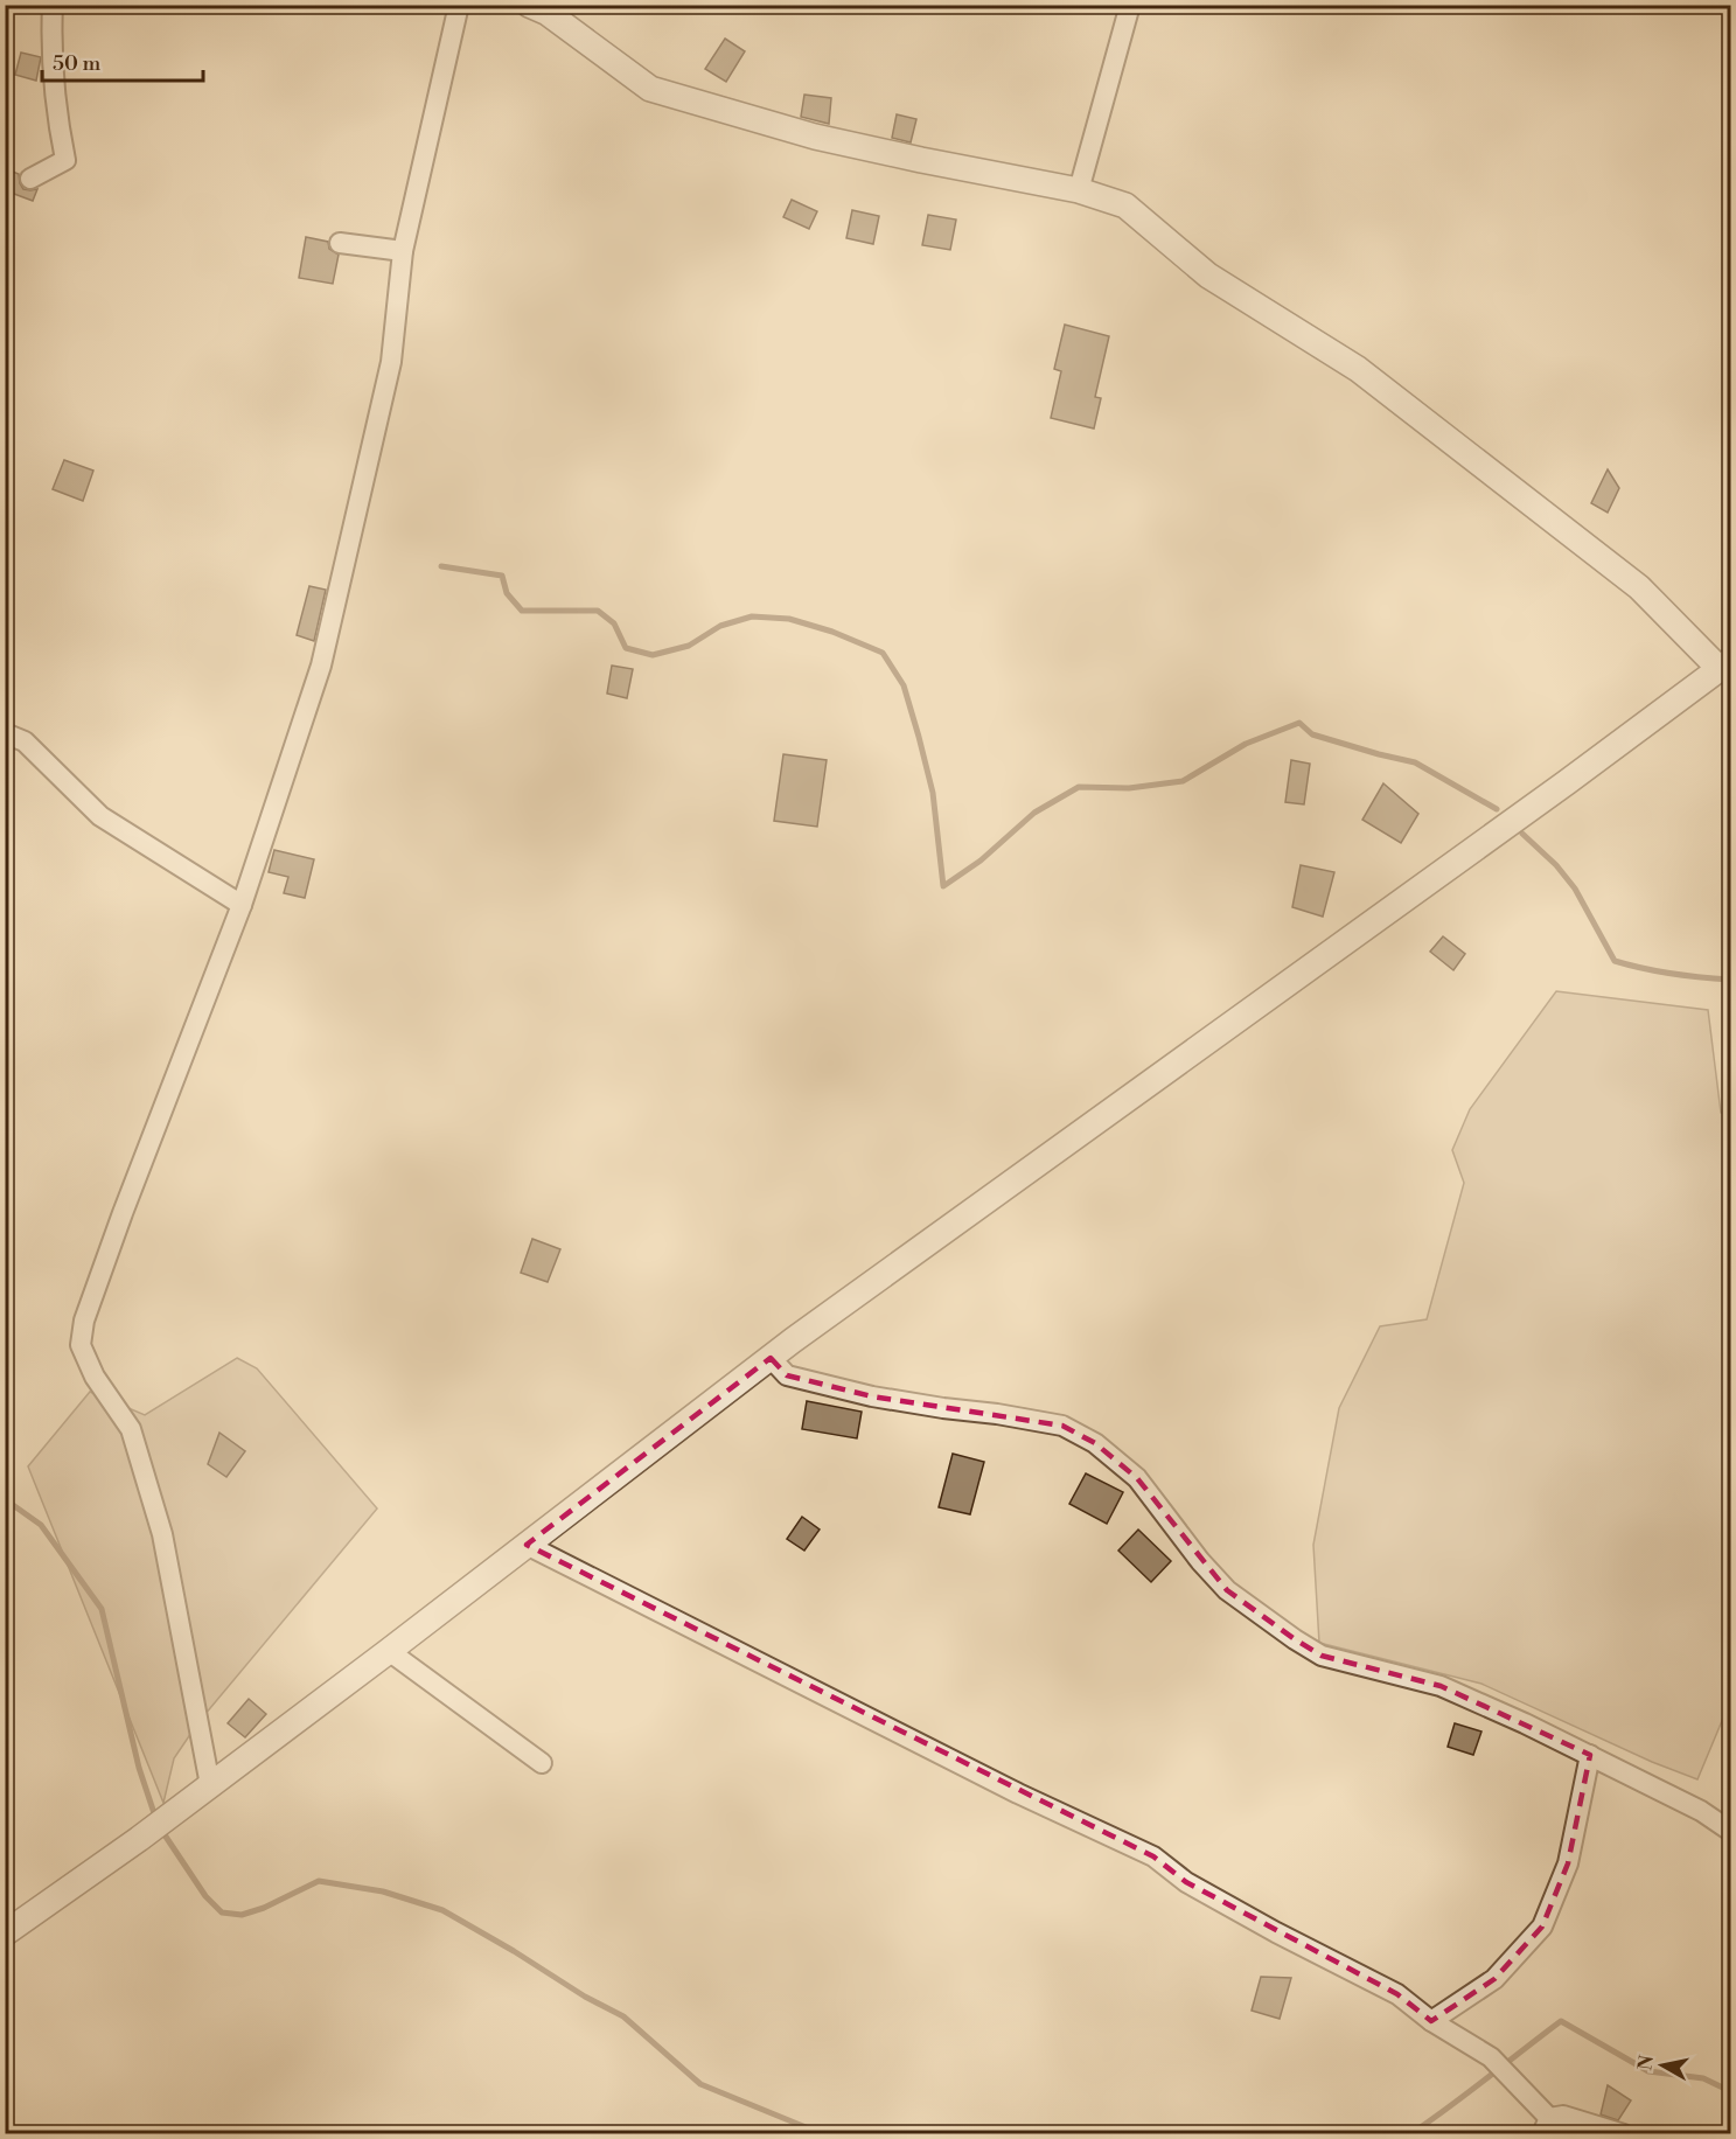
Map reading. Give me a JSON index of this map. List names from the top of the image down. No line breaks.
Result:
{"scale_bar":"50 m","north":"left"}
